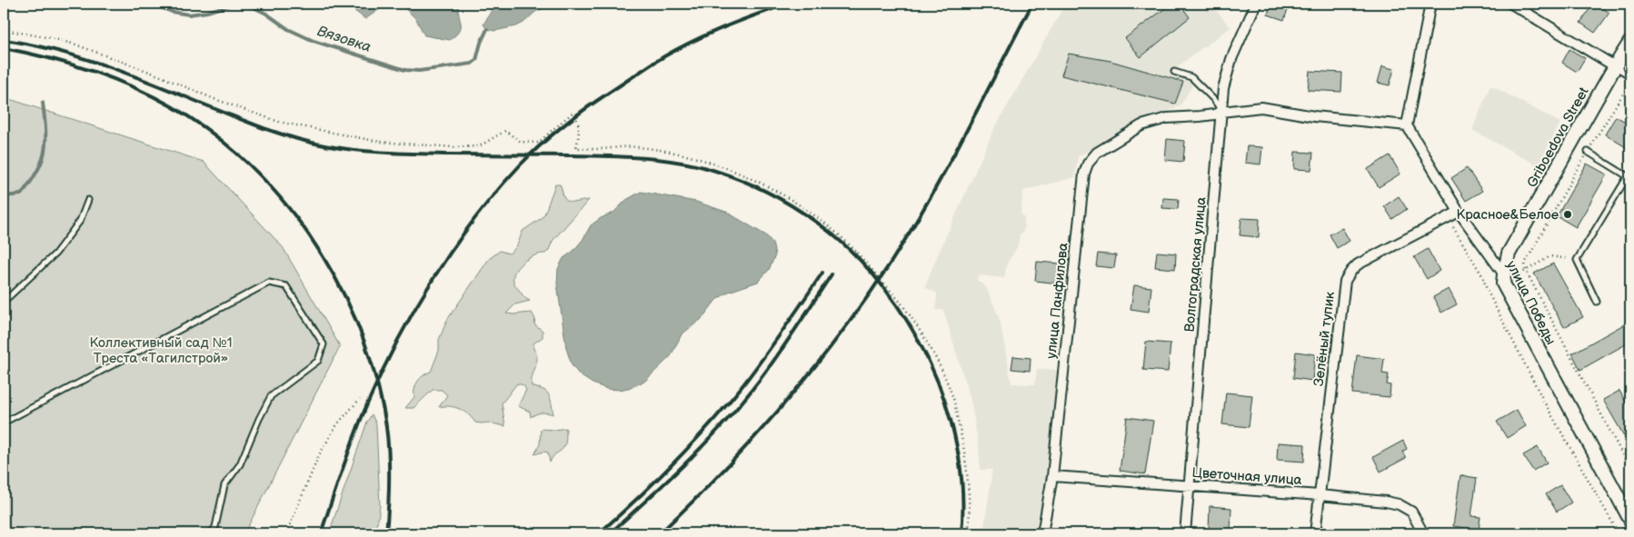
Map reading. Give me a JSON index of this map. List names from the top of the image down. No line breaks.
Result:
{"streets":{"street":["Griboedova Street","Волгоградская улица","улица Панфилова","улица Победы","Зелёный тупик","Цветочная улица"]},"crossings":[["Griboedova Street","улица Победы"],["Волгоградская улица","улица Панфилова"],["Волгоградская улица","Цветочная улица"],["улица Панфилова","Цветочная улица"],["улица Победы","Зелёный тупик"],["Зелёный тупик","Цветочная улица"]],"water":["Вязовка"],"parks":["Коллективный сад №1 Треста «Тагилстрой»"],"places":["Красное&Белое"]}
